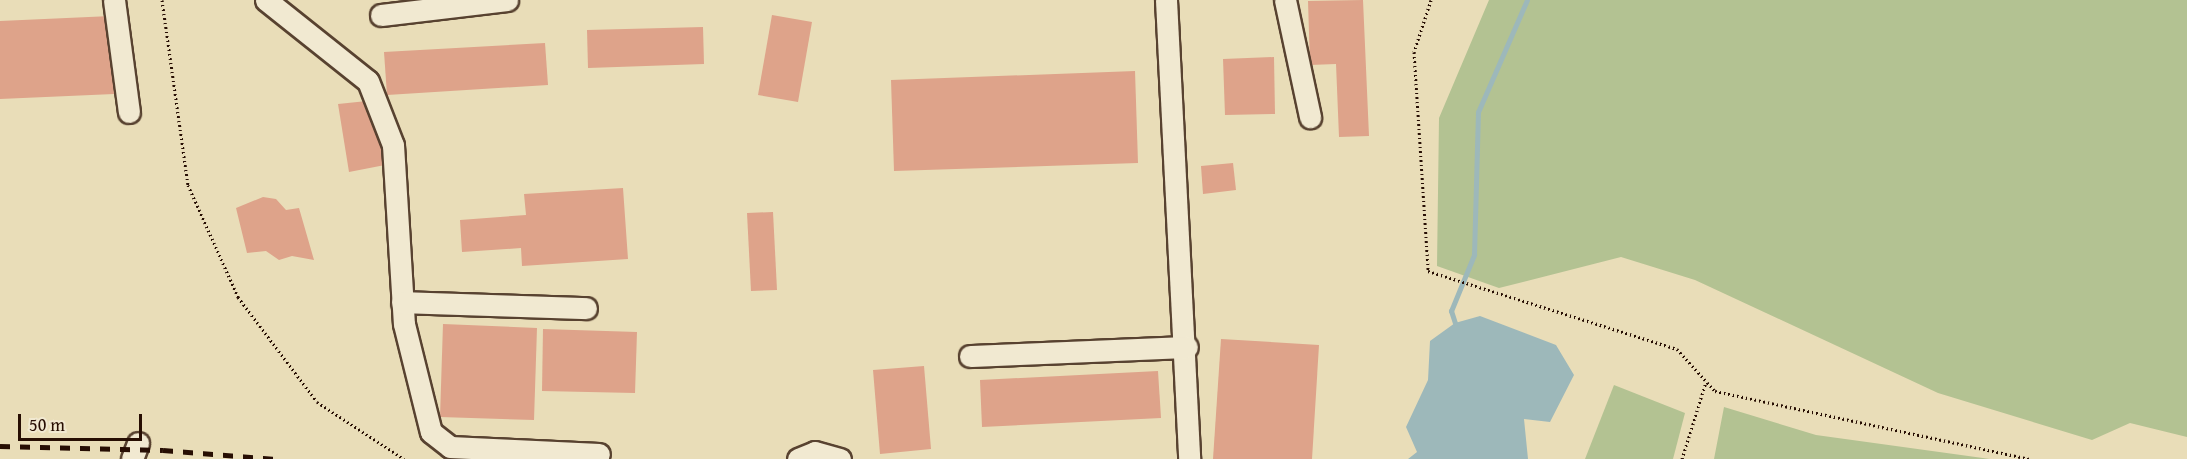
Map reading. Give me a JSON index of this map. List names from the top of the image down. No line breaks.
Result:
{"scale_bar":"50 m"}
